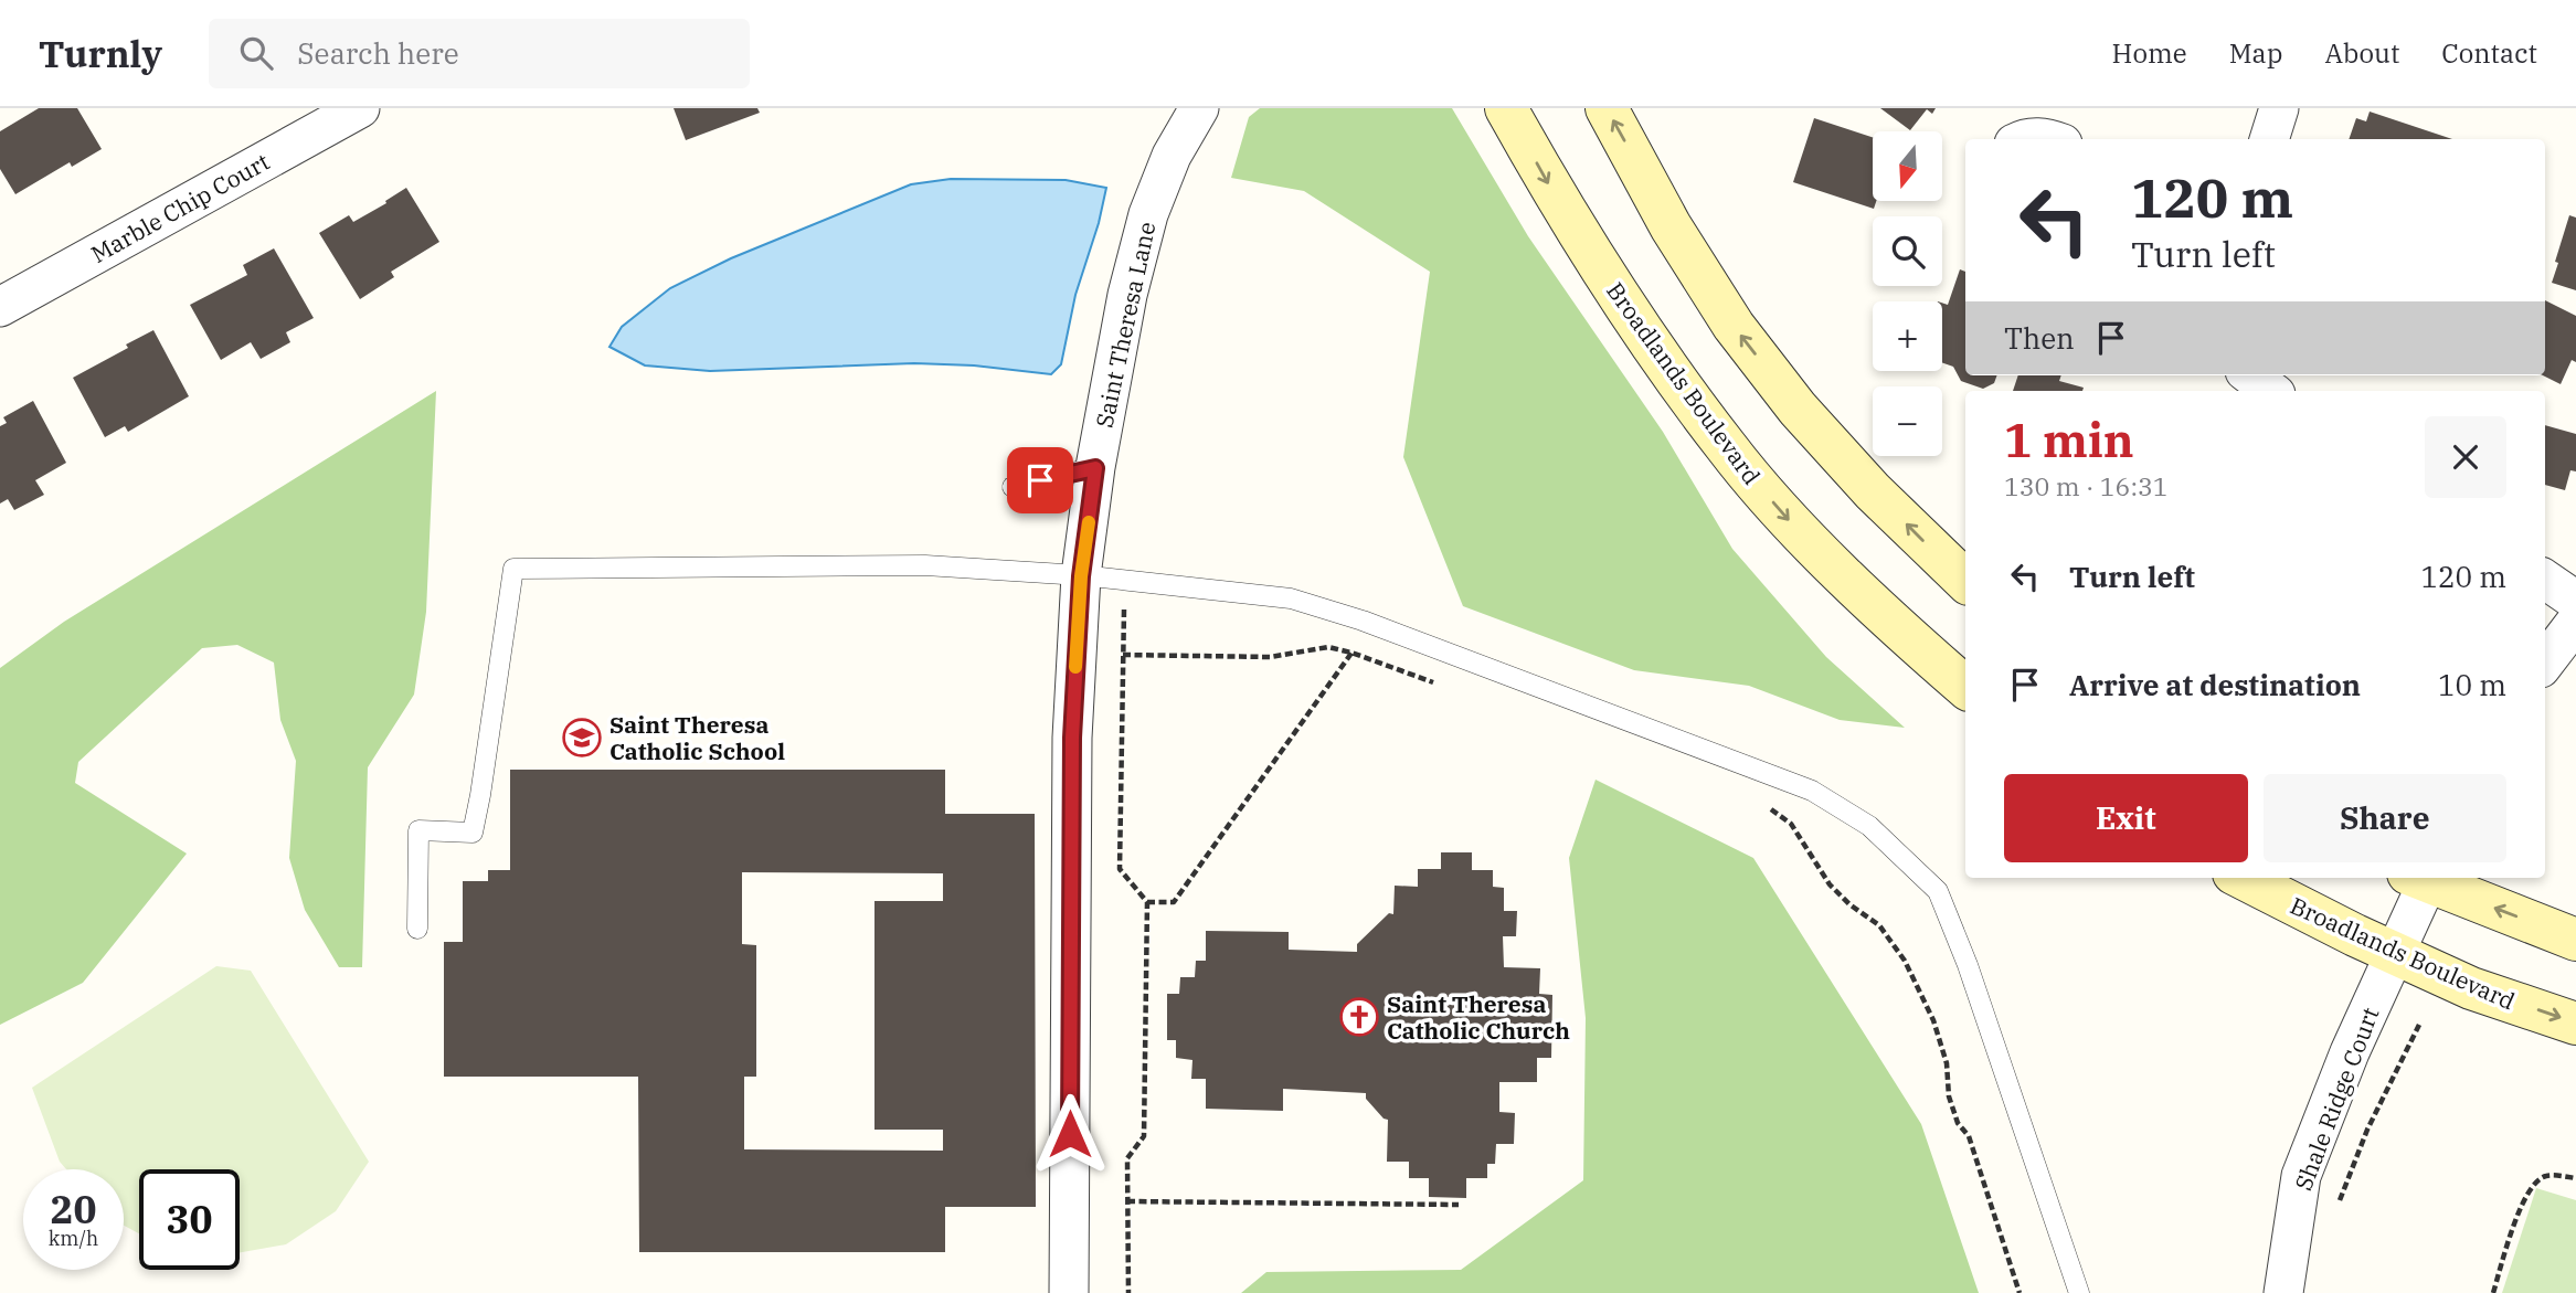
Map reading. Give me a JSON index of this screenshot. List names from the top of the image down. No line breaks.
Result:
{"streets":{"main road":["Broadlands Boulevard"],"street":["Marble Chip Court","Saint Theresa Lane","Shale Ridge Court"]},"crossings":[["Broadlands Boulevard","Shale Ridge Court"]],"places":{"school or university":["Saint Theresa Catholic School"],"church":["Saint Theresa Catholic Church"]},"north":"bottom","page":{"header":"Turnly","search":"Search here","nav":["Home","Map","About","Contact"],"map_buttons":["+","−"],"turn":["120 m","Turn left"],"then":"Then","heading":["1 min","130 m · 16:31"],"list":[{"name":"Turn left","value":"120 m"},{"name":"Arrive at destination","value":"10 m"}],"buttons":["Exit","Share"],"speed":"20 km/h","limit":"30"}}
